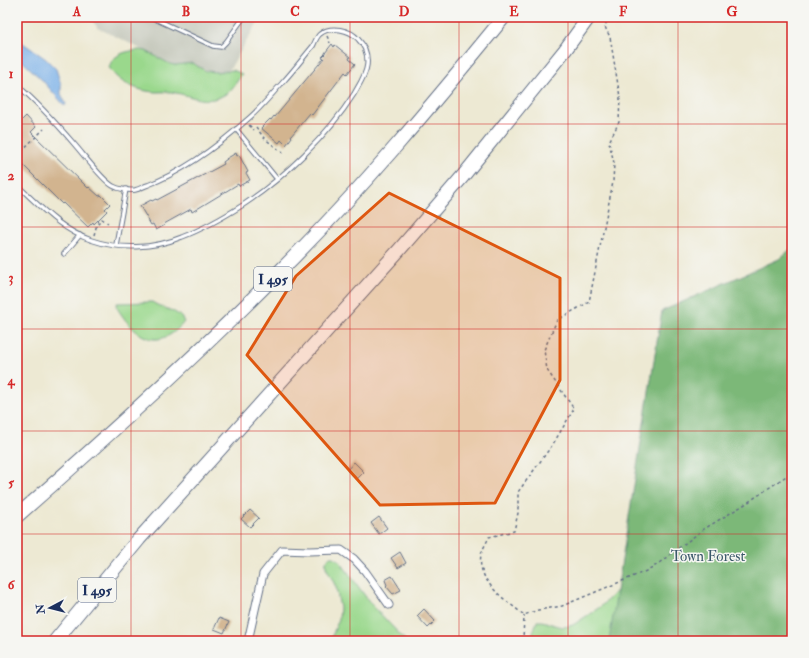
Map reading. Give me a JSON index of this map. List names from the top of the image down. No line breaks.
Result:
{"streets":{"highway":["I 495"]},"parks":["Town Forest"],"north":"left","grid":{"columns":["A","B","C","D","E","F","G"],"rows":["1","2","3","4","5","6"]}}
